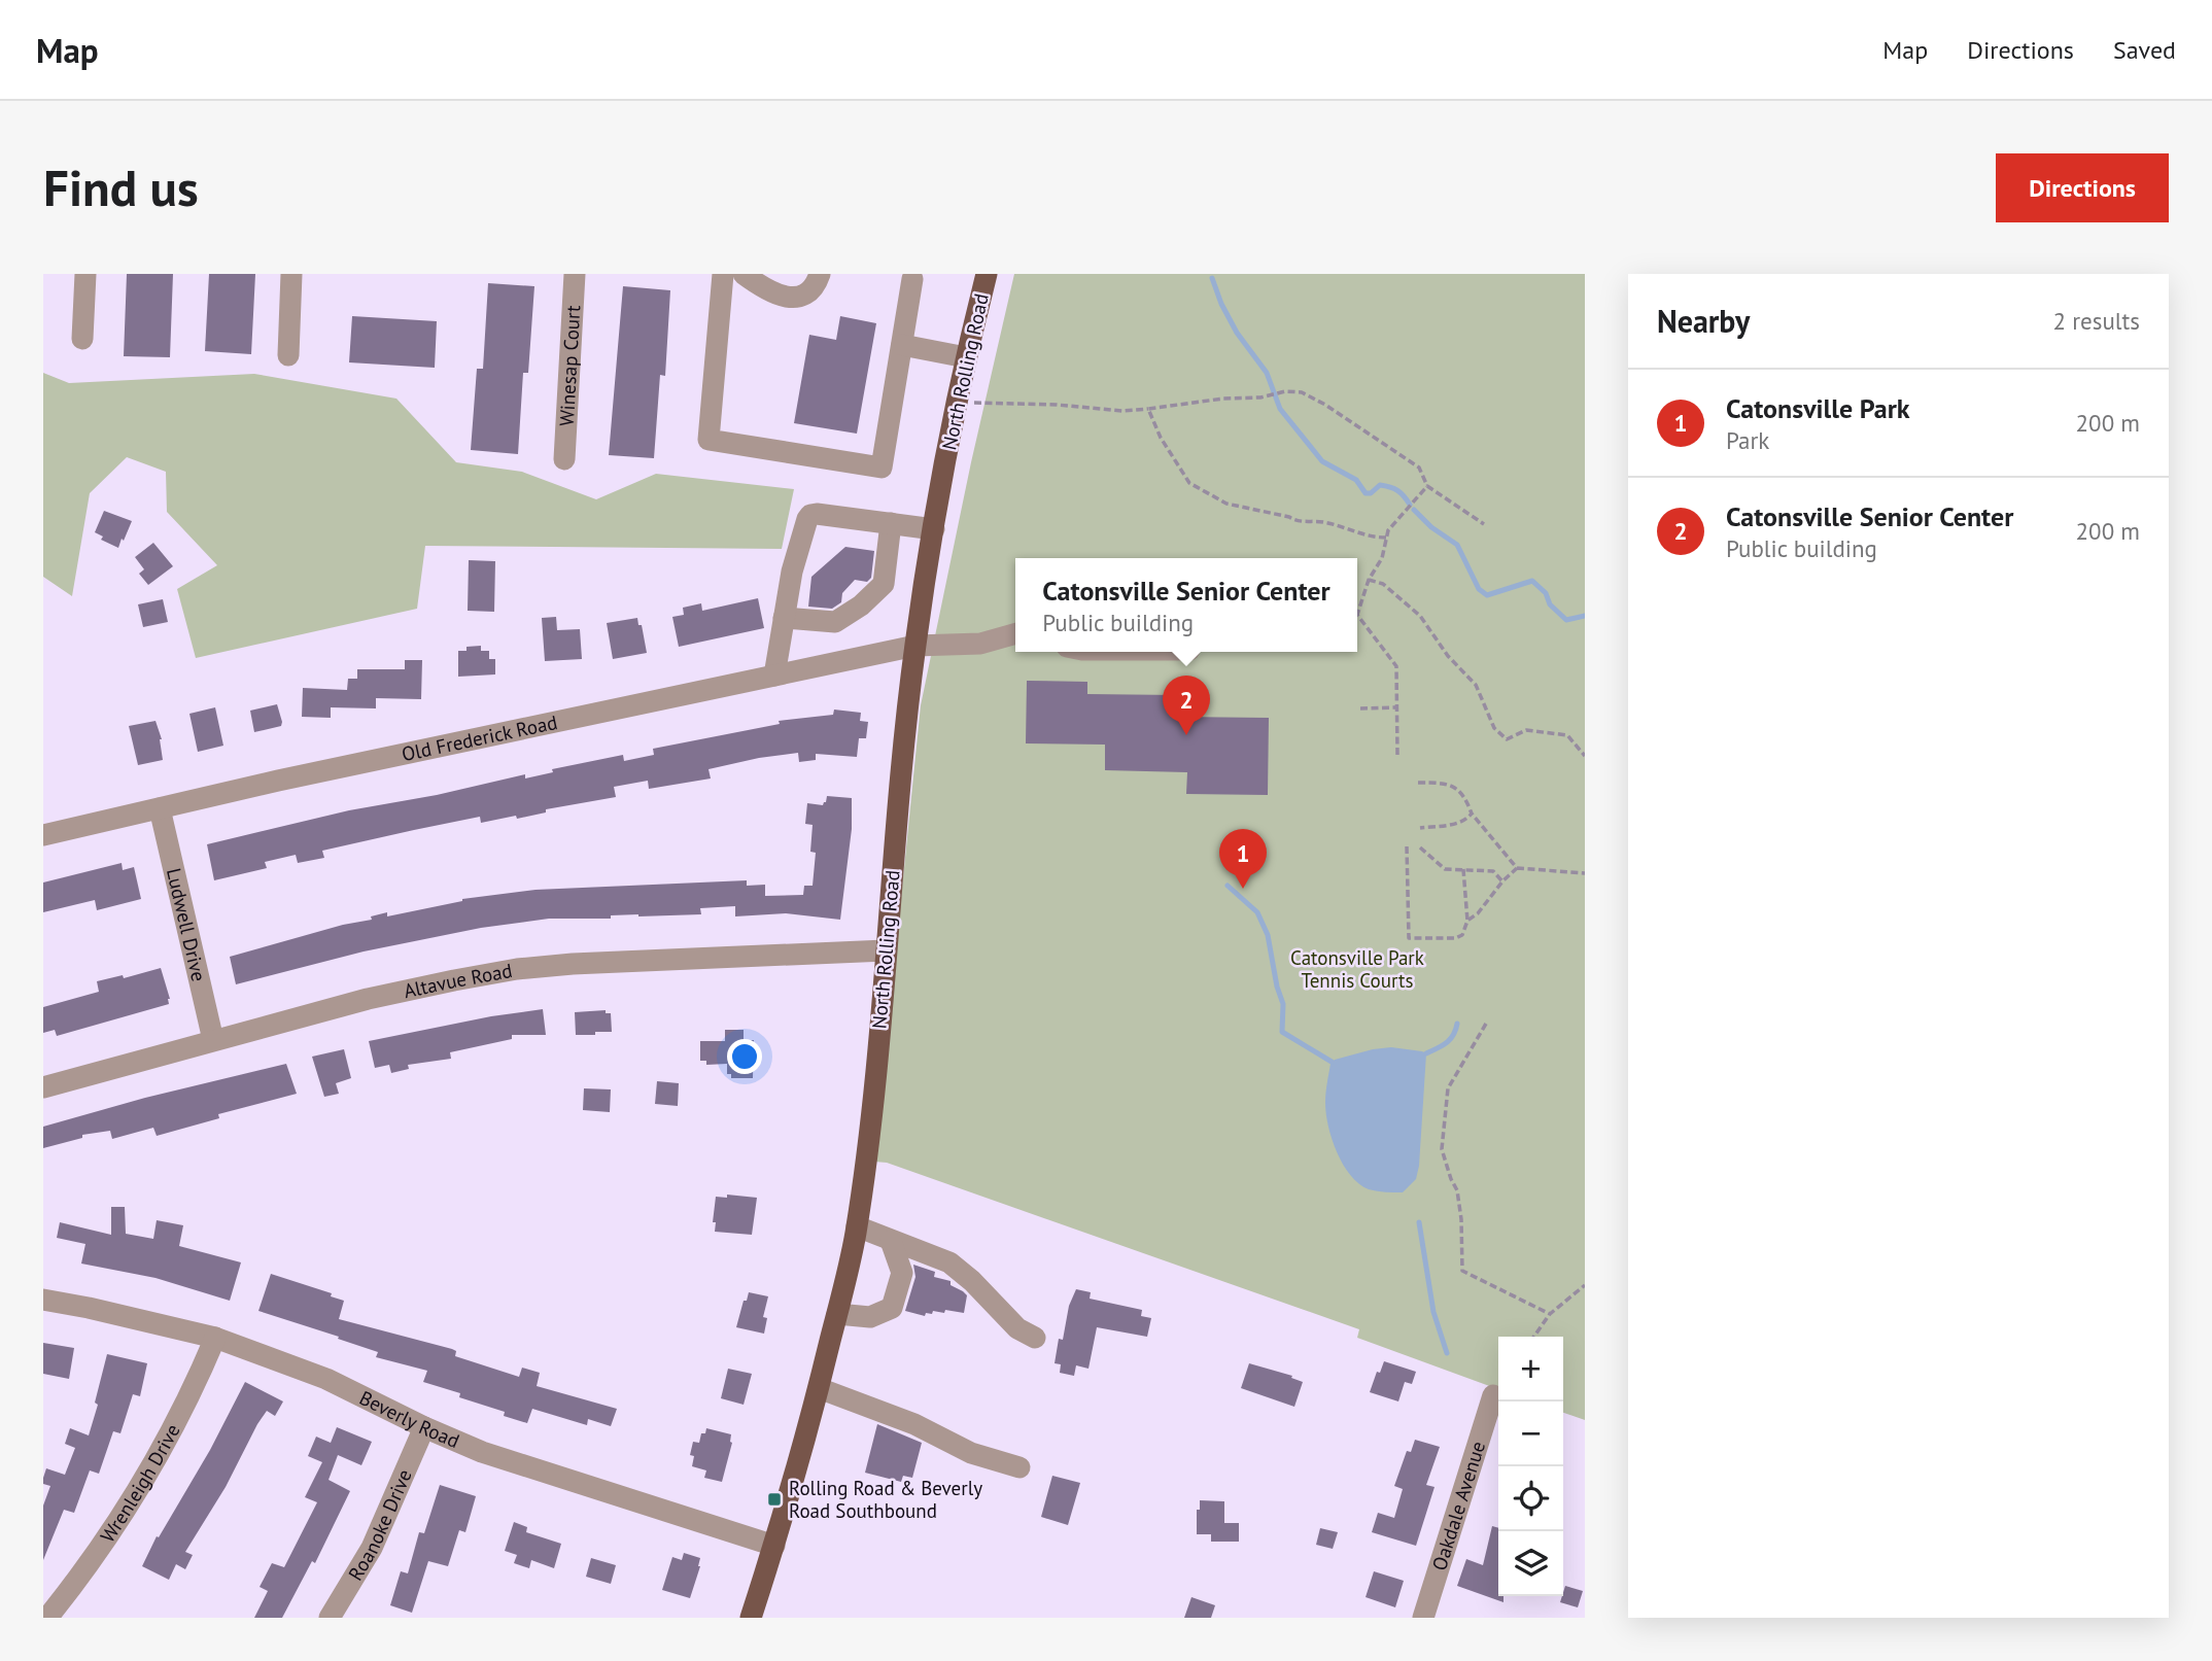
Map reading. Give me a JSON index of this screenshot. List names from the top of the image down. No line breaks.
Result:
{"streets":{"main road":["North Rolling Road"],"street":["Winesap Court","Old Frederick Road","Ludwell Drive","Altavue Road","Beverly Road","Wrenleigh Drive","Oakdale Avenue","Roanoke Drive"]},"crossings":[["North Rolling Road","Old Frederick Road"],["North Rolling Road","Altavue Road"],["North Rolling Road","Beverly Road"],["Old Frederick Road","Ludwell Drive"],["Ludwell Drive","Altavue Road"],["Beverly Road","Wrenleigh Drive"],["Beverly Road","Roanoke Drive"]],"parks":["Catonsville Park Tennis Courts"],"places":{"transit":["Rolling Road & Beverly Road Southbound"]},"page":{"header":"Map","nav":["Map","Directions","Saved"],"buttons":"Directions","title":"Find us","heading":["Nearby","2 results"],"list":[{"mark":"1","name":"Catonsville Park","note":"Park","value":"200 m"},{"mark":"2","name":"Catonsville Senior Center","note":"Public building","value":"200 m"}],"popup":["Catonsville Senior Center","Public building"],"pins":["2","1"],"map_buttons":["+","−"]}}
